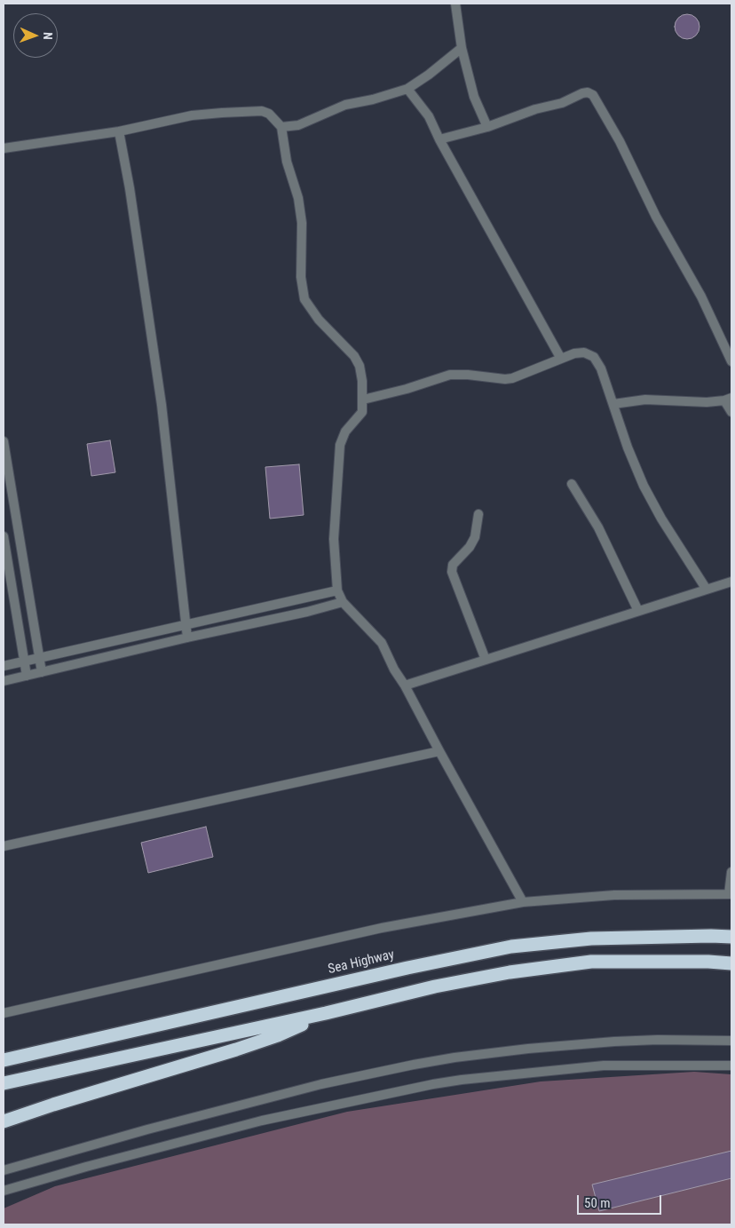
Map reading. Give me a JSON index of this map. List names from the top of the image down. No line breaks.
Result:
{"streets":{"highway":["Sea Highway"]},"scale_bar":"50 m","north":"right"}
